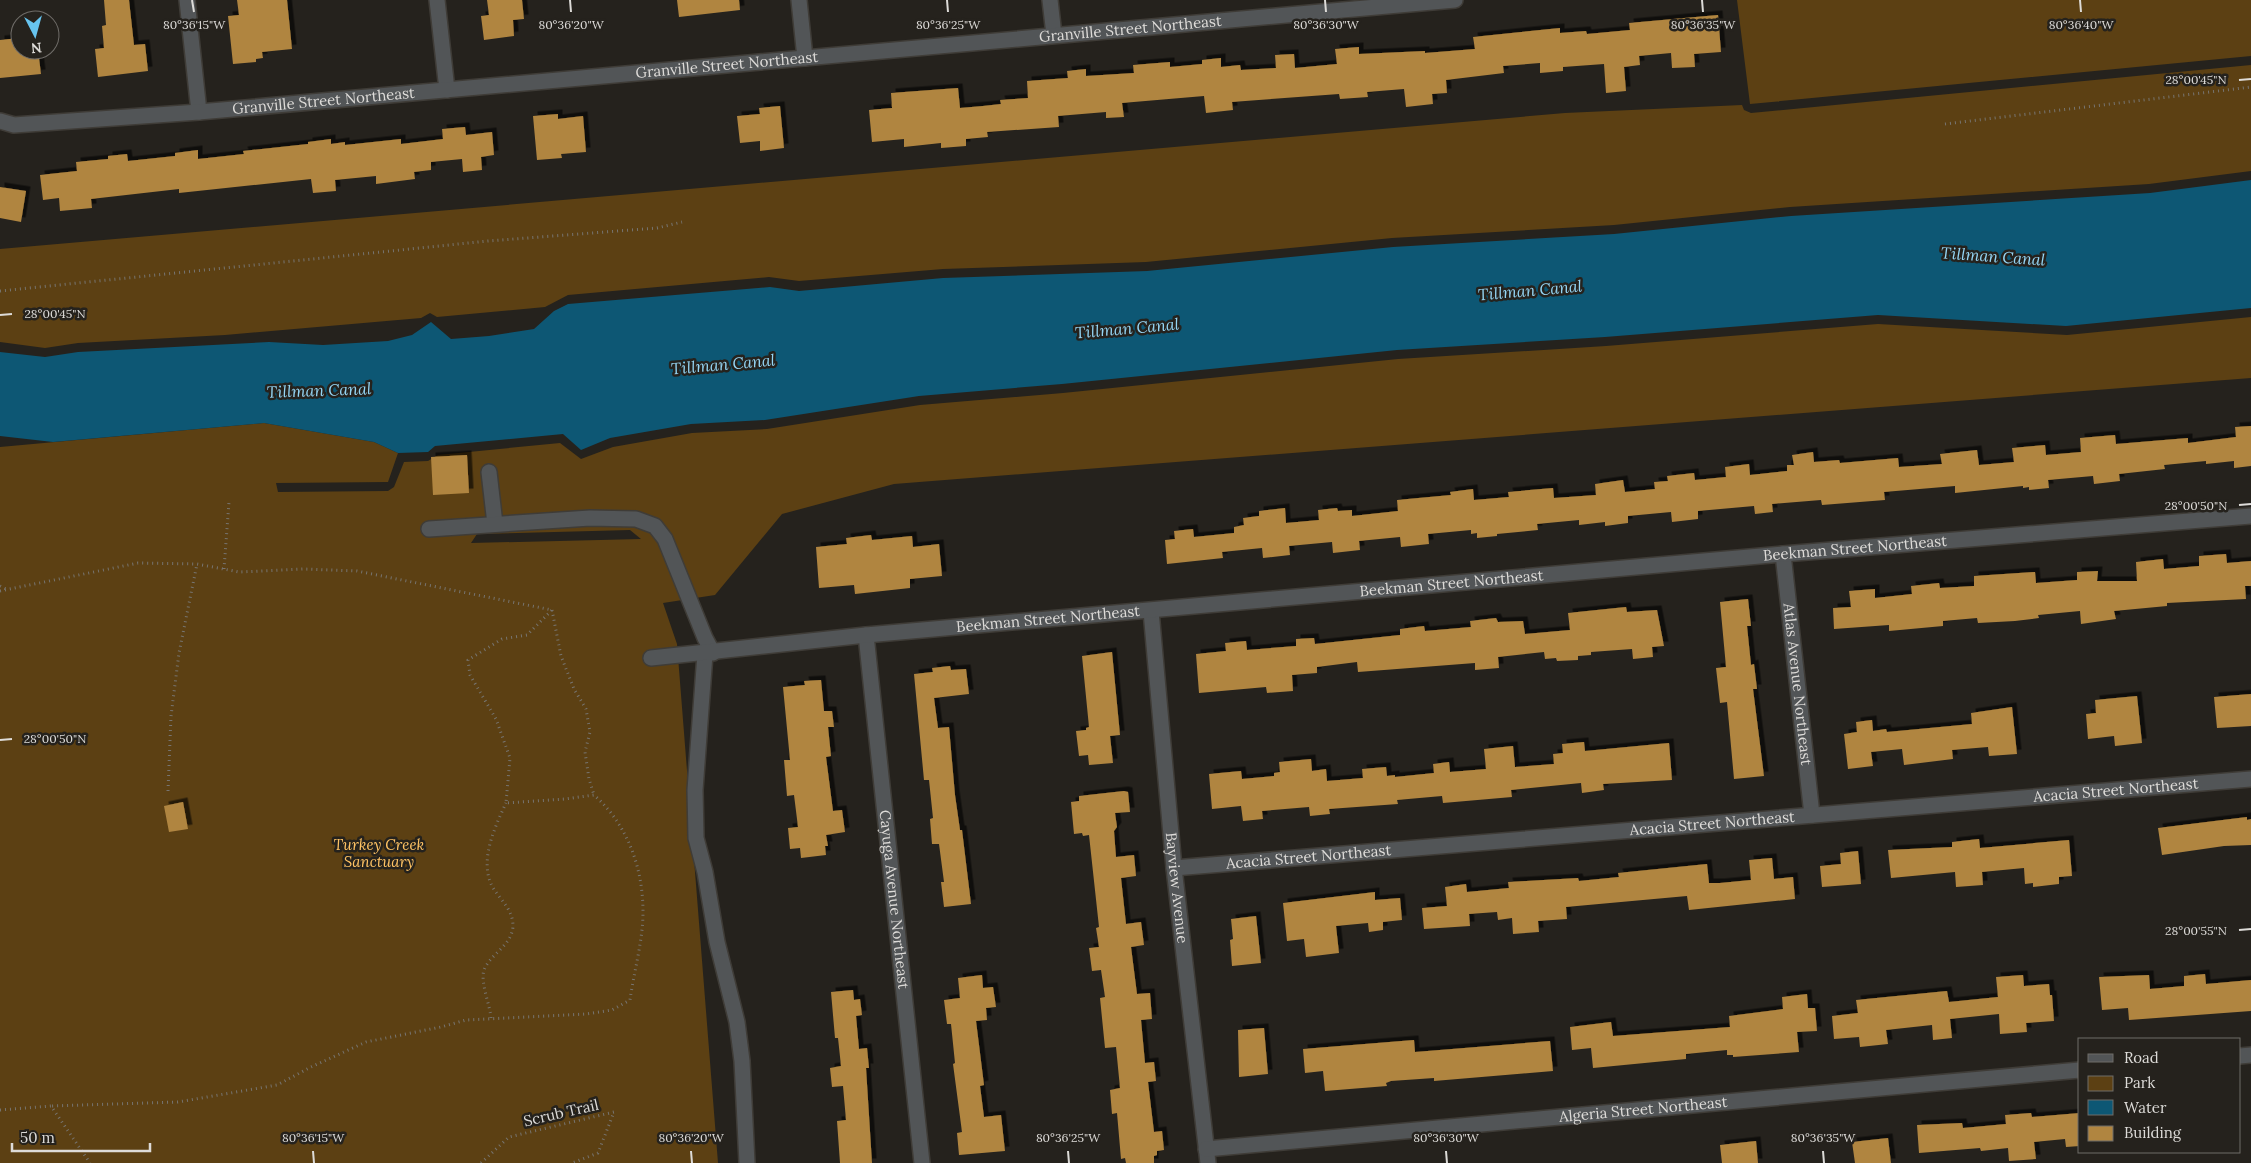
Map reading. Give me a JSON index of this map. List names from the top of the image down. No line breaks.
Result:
{"streets":{"street":["Granville Street Northeast","Beekman Street Northeast","Atlas Avenue Northeast","Acacia Street Northeast","Bayview Avenue","Cayuga Avenue Northeast","Algeria Street Northeast"],"path":["Scrub Trail"]},"crossings":[["Beekman Street Northeast","Atlas Avenue Northeast"],["Beekman Street Northeast","Bayview Avenue"],["Beekman Street Northeast","Cayuga Avenue Northeast"],["Atlas Avenue Northeast","Acacia Street Northeast"],["Acacia Street Northeast","Bayview Avenue"],["Bayview Avenue","Algeria Street Northeast"]],"water":["Tillman Canal"],"parks":["Turkey Creek Sanctuary"],"legend":["Road","Park","Water","Building"],"scale_bar":"50 m","north":"bottom","coordinates":["80°36'15\"W","80°36'20\"W","80°36'25\"W","80°36'30\"W","80°36'35\"W","80°36'40\"W","28°00'45\"N","28°00'50\"N","28°00'55\"N"]}
